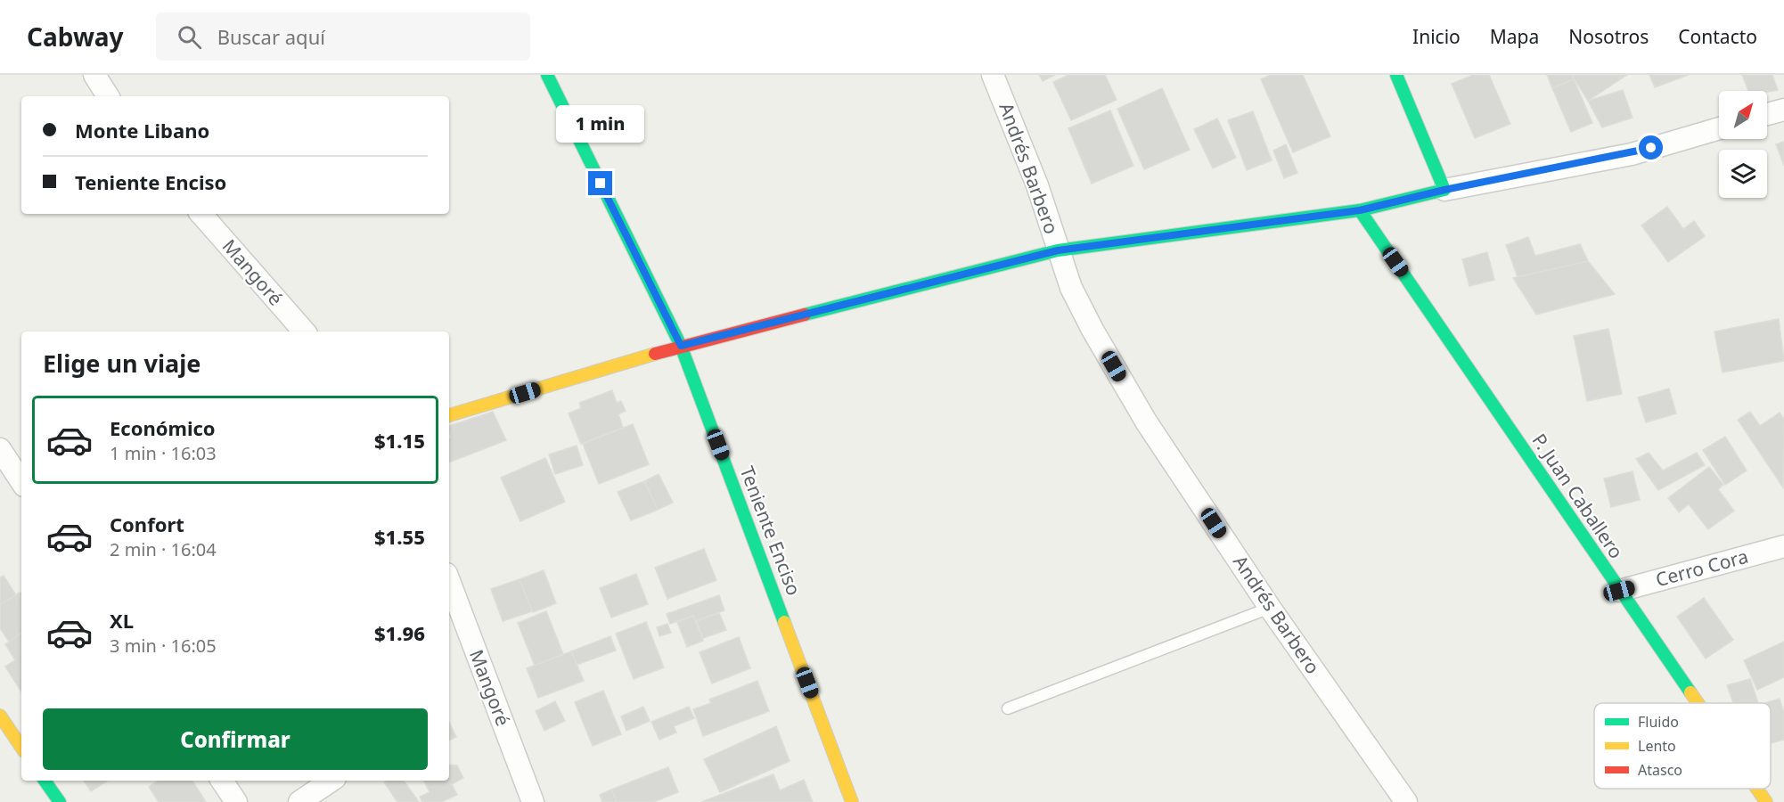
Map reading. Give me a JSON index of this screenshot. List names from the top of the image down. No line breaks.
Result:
{"streets":{"street":["Andrés Barbero","Mangoré","P. Juan Caballero","Teniente Enciso","Cerro Cora"]},"crossings":[["P. Juan Caballero","Cerro Cora"]],"legend":["Fluido","Lento","Atasco"],"north":"top right","page":{"header":"Cabway","search":"Buscar aquí","nav":["Inicio","Mapa","Nosotros","Contacto"],"banner":["Monte Libano","Teniente Enciso"],"bubble":"1 min","heading":"Elige un viaje","list":[{"name":"Económico","note":"1 min · 16:03","value":"$1.15"},{"name":"Confort","note":"2 min · 16:04","value":"$1.55"},{"name":"XL","note":"3 min · 16:05","value":"$1.96"}],"buttons":"Confirmar"}}
